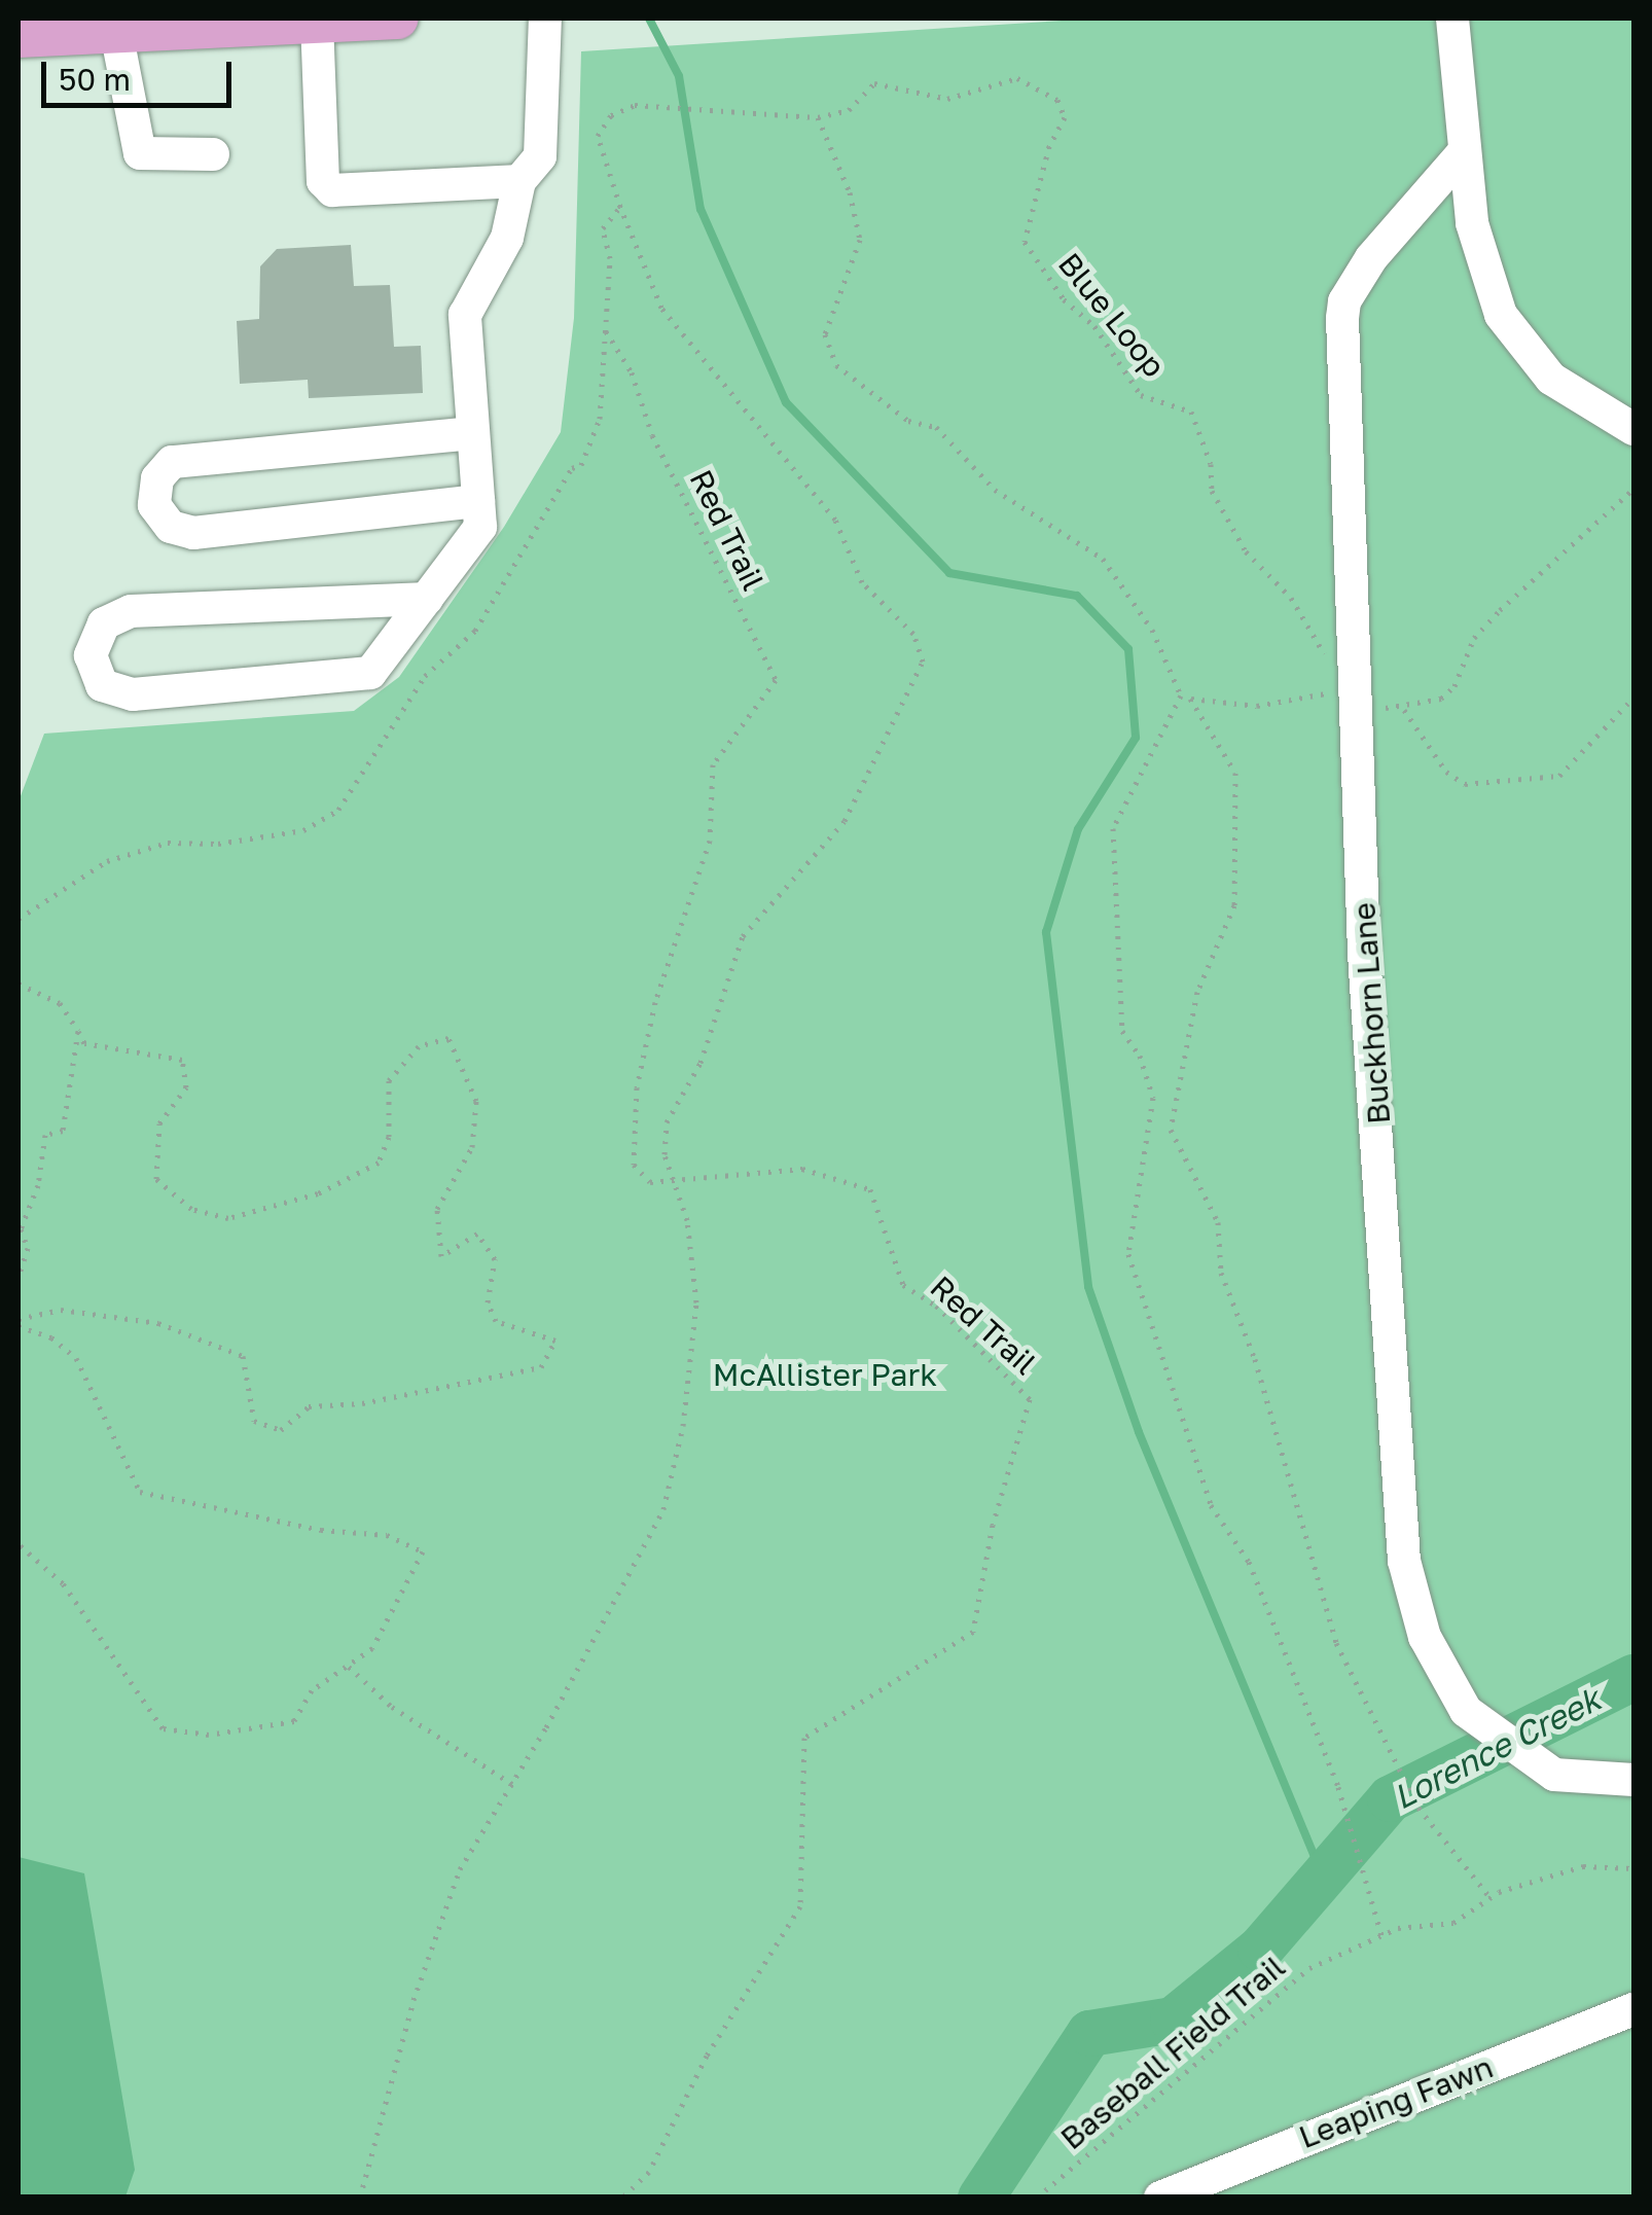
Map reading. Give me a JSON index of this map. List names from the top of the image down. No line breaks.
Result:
{"streets":{"lane":["Buckhorn Lane","Leaping Fawn"],"path":["Blue Loop","Red Trail","Baseball Field Trail"]},"water":["Lorence Creek"],"parks":["McAllister Park"],"scale_bar":"50 m"}
